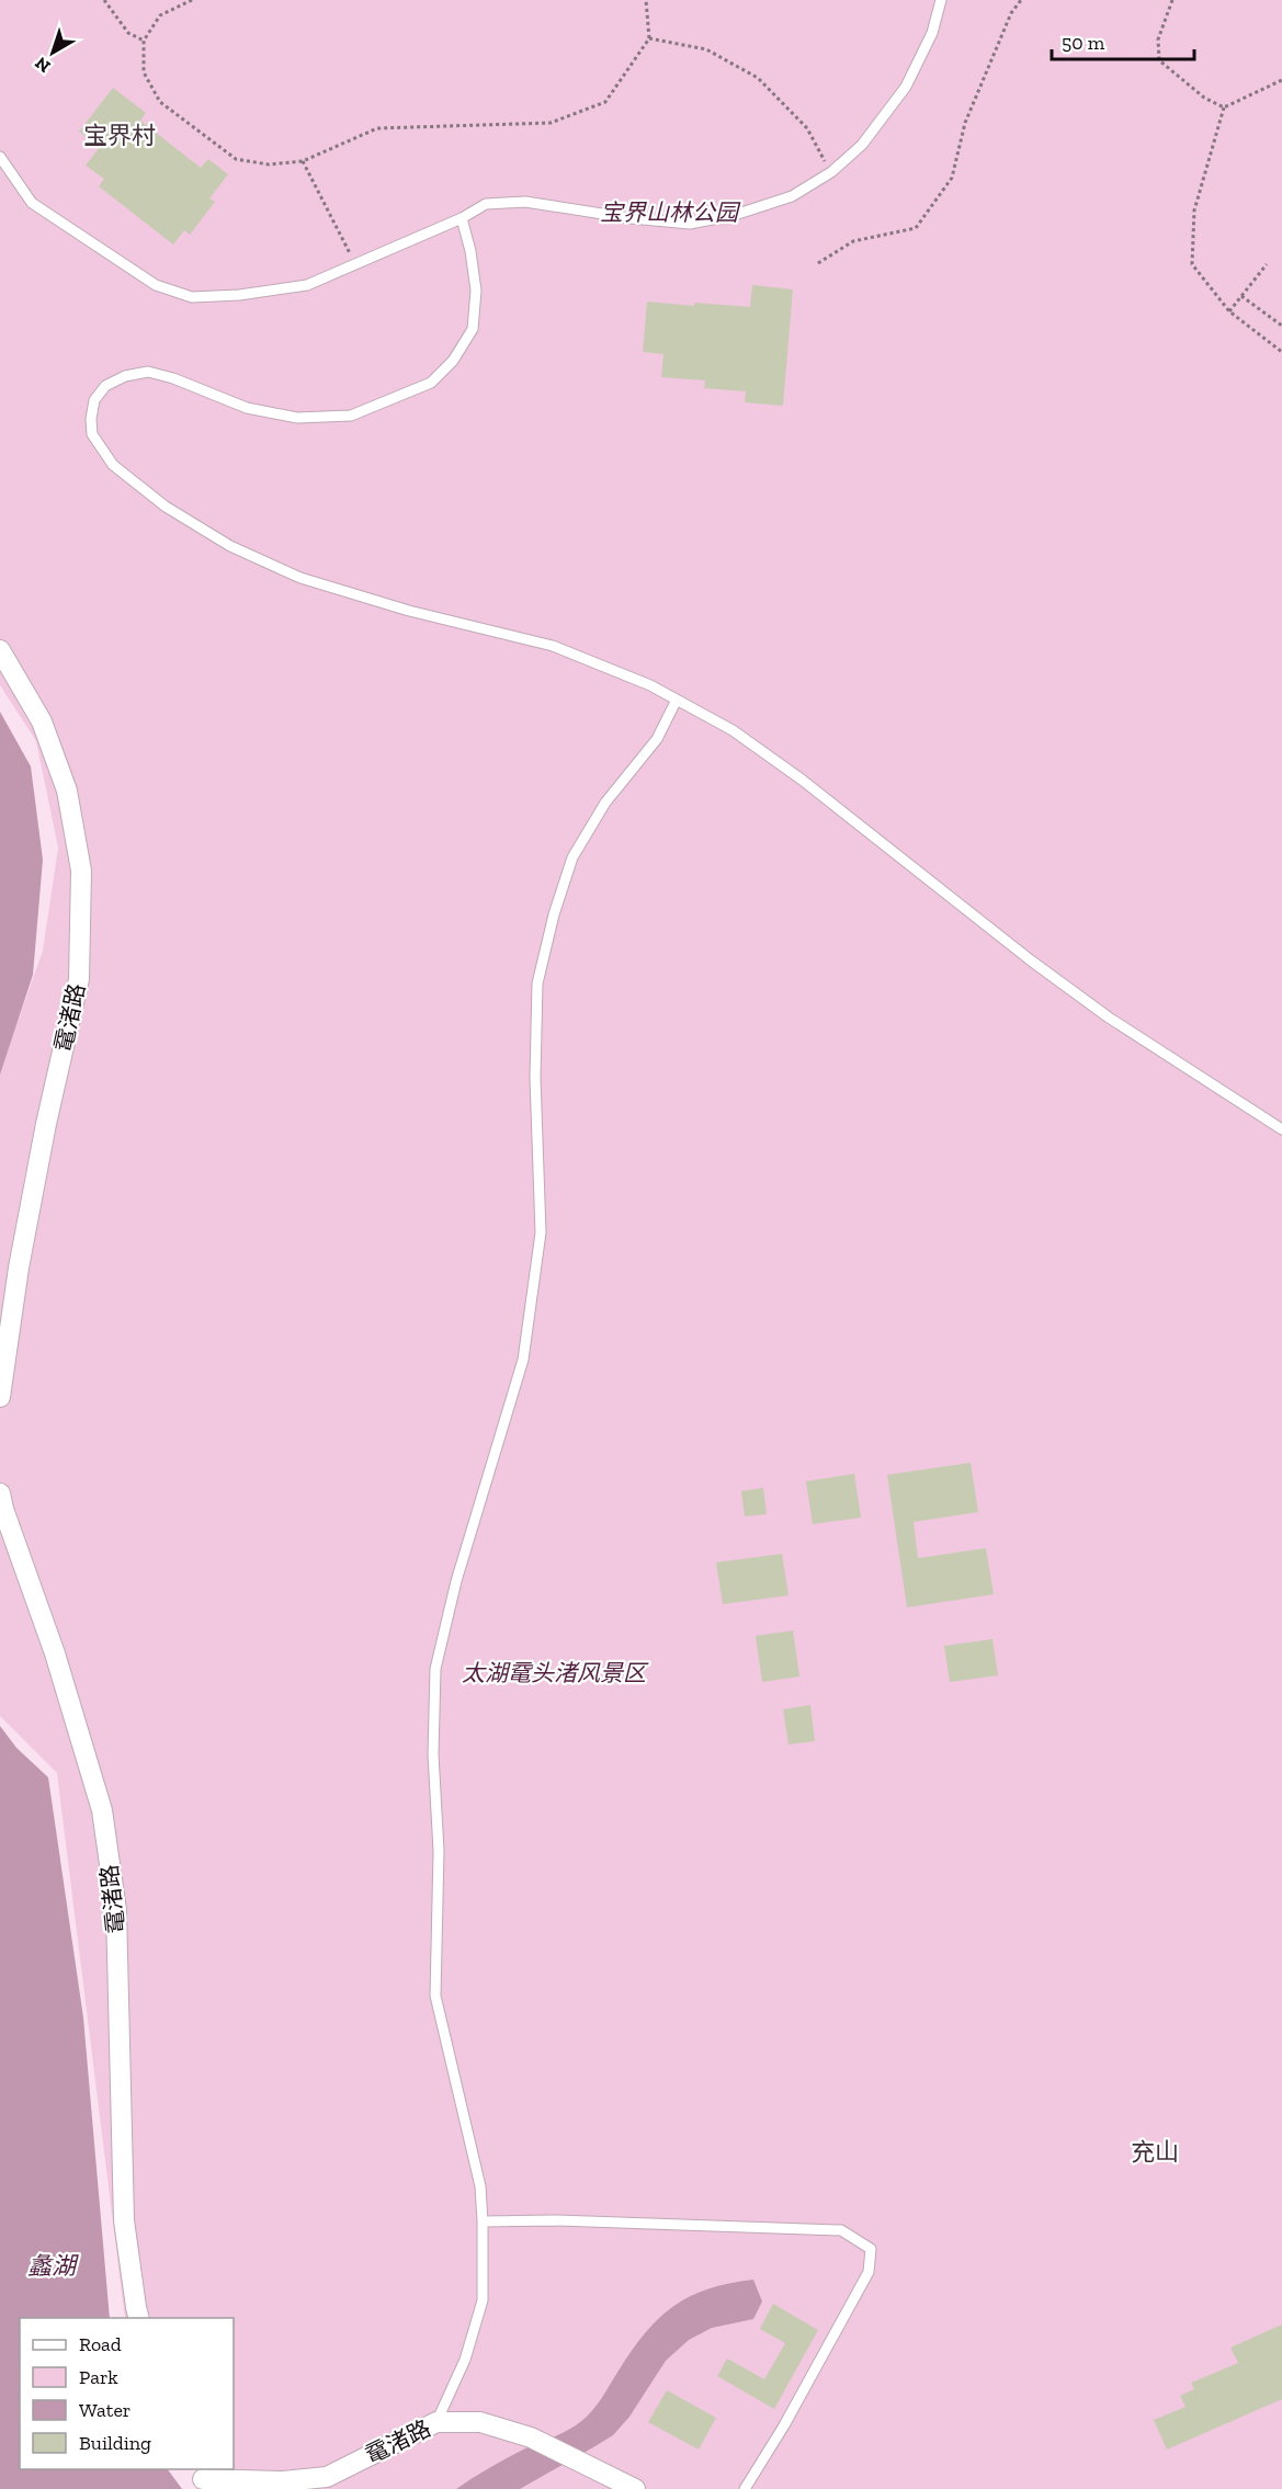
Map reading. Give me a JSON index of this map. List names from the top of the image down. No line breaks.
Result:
{"streets":{"street":["鼋渚路"]},"districts":["宝界村","充山"],"water":["蠡湖"],"parks":["宝界山林公园","太湖鼋头渚风景区"],"legend":["Road","Park","Water","Building"],"scale_bar":"50 m","north":"bottom left"}
